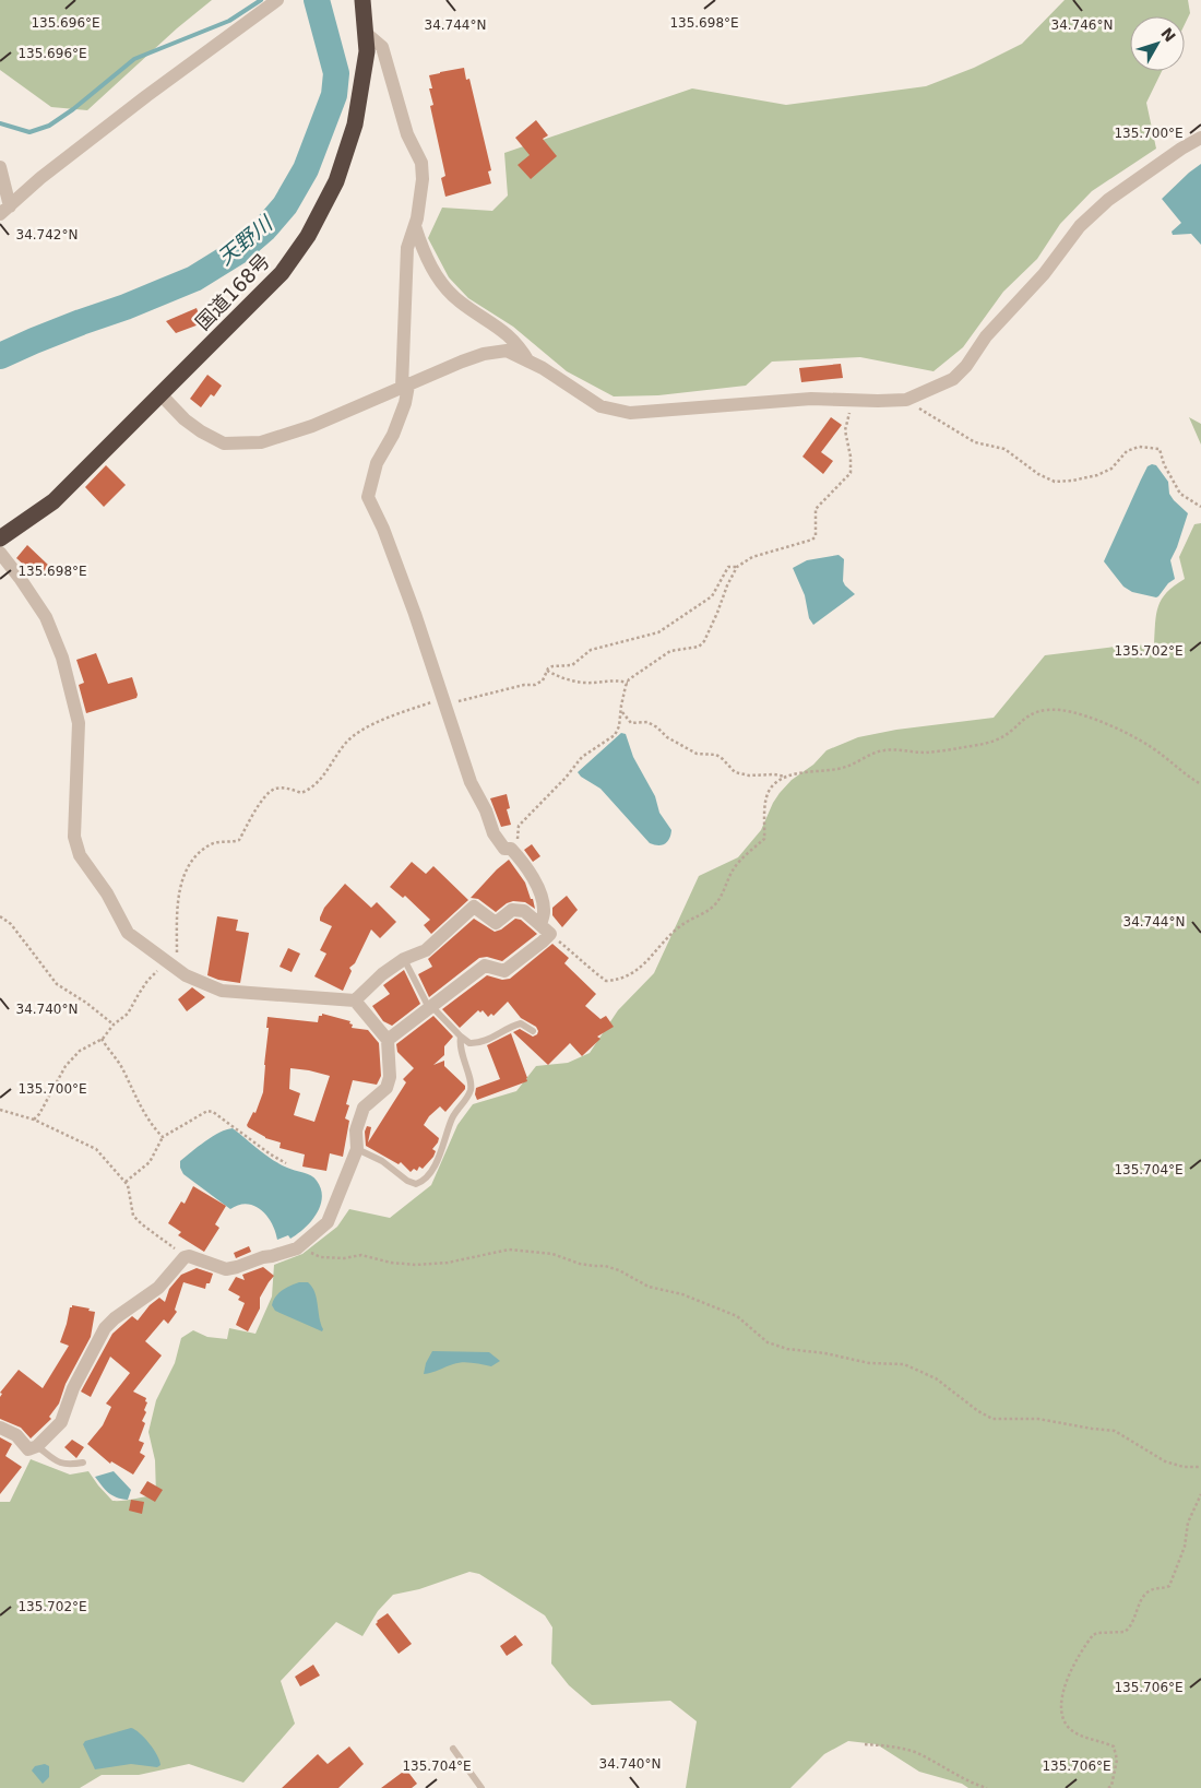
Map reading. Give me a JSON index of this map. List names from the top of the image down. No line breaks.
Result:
{"streets":{"highway":["国道168号"]},"water":["天野川"],"north":"top right","coordinates":["135.696°E","135.698°E","34.744°N","34.746°N","135.700°E","34.742°N","135.702°E","34.740°N","135.704°E","135.706°E"]}
